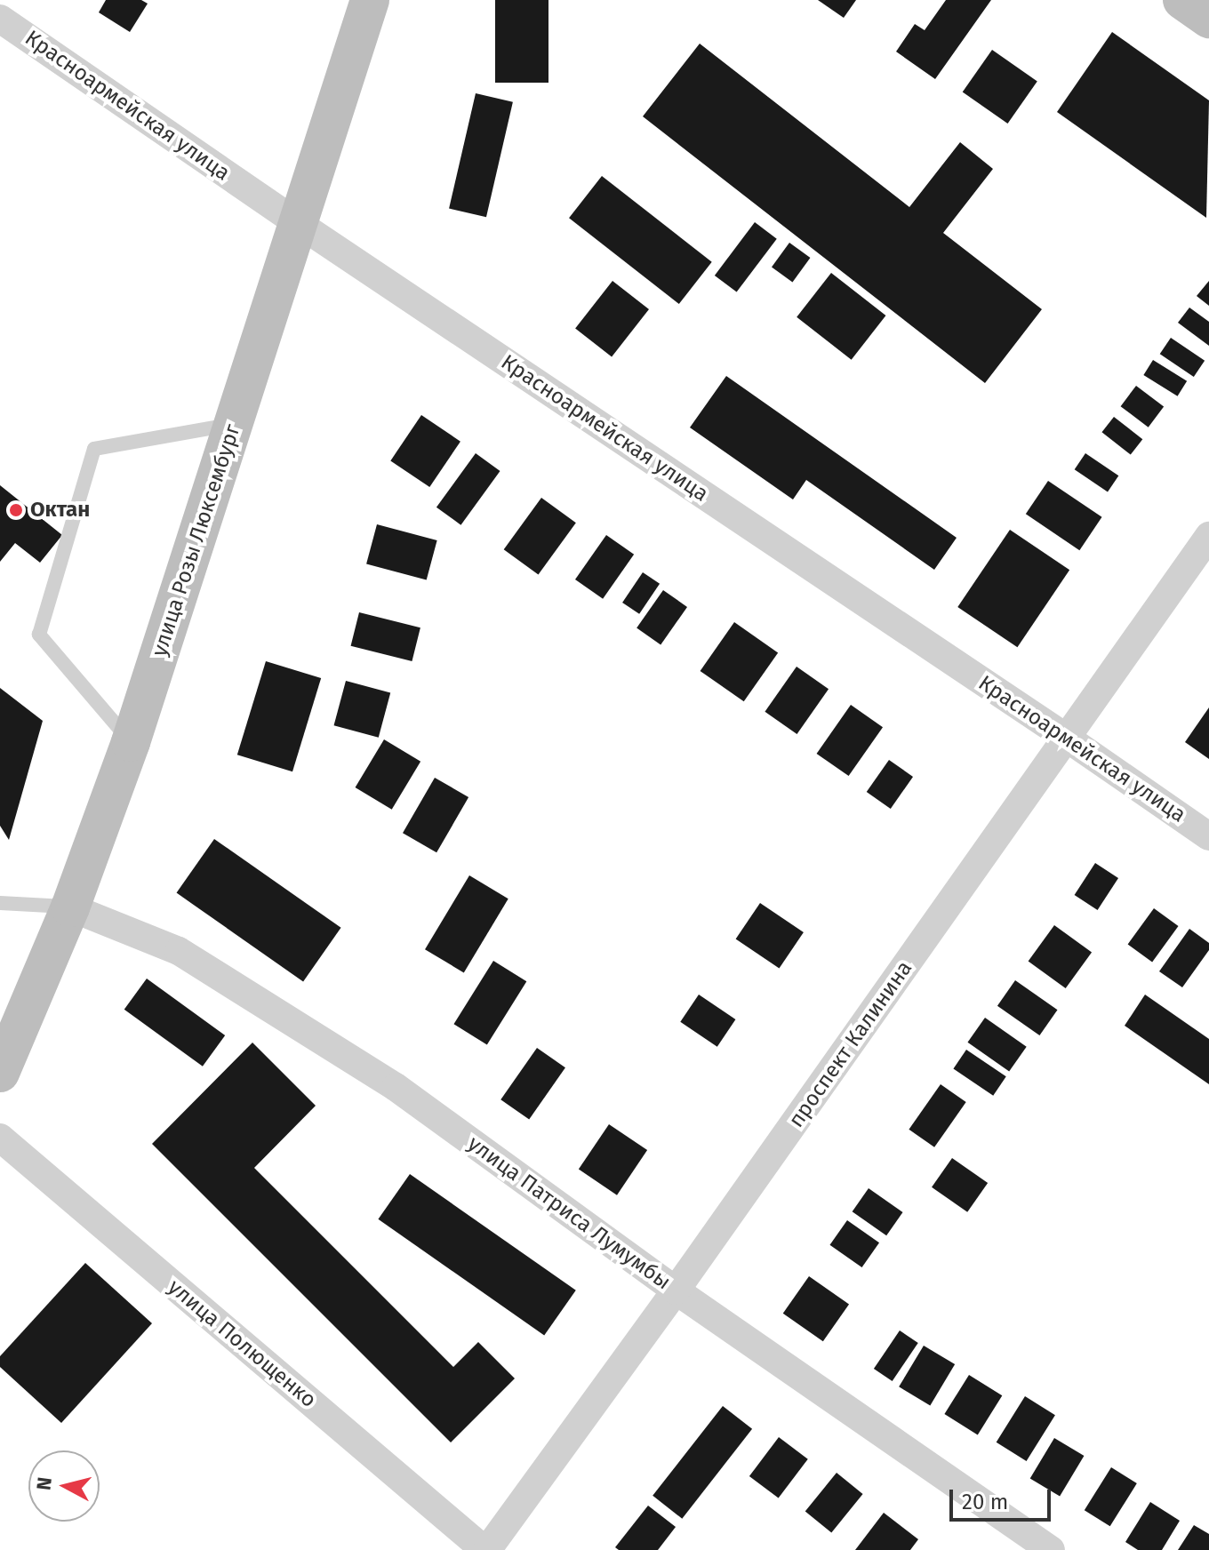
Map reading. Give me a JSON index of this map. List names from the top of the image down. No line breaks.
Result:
{"streets":{"main road":["улица Розы Люксембург"],"street":["Красноармейская улица","проспект Калинина","улица Патриса Лумумбы","улица Полющенко"]},"crossings":[["Красноармейская улица","улица Розы Люксембург"],["Красноармейская улица","проспект Калинина"],["улица Розы Люксембург","улица Патриса Лумумбы"],["проспект Калинина","улица Патриса Лумумбы"],["проспект Калинина","улица Полющенко"]],"places":["Октан"],"scale_bar":"20 m","north":"left"}
